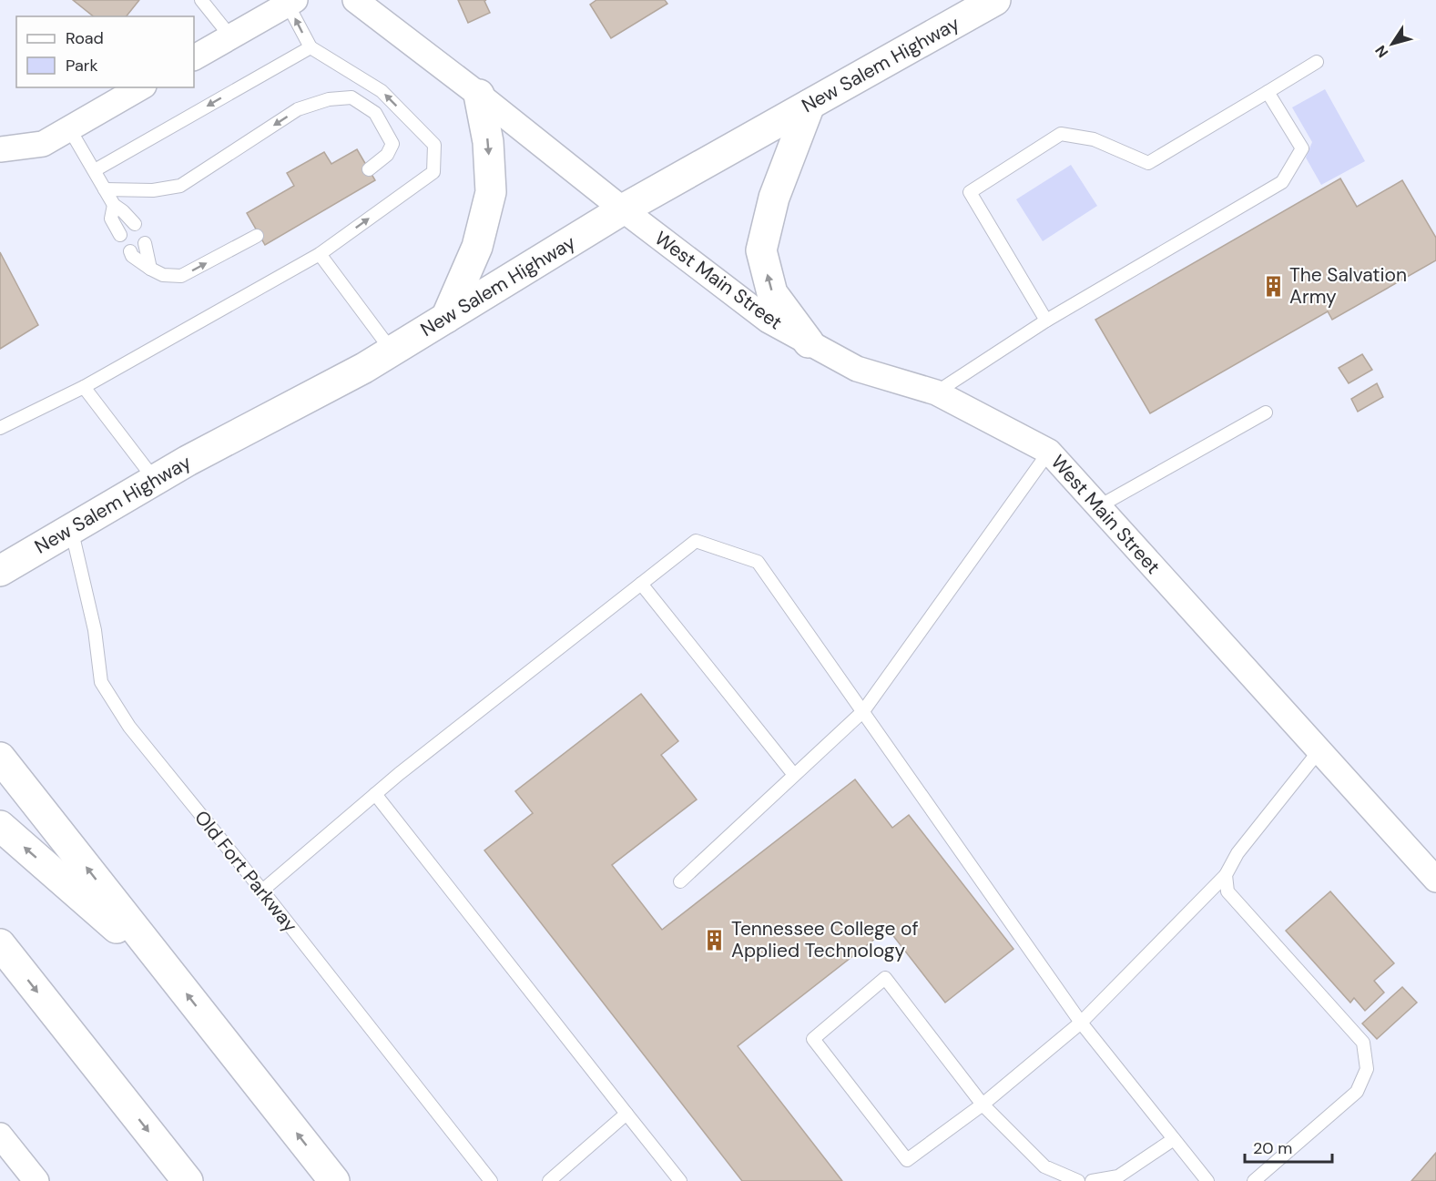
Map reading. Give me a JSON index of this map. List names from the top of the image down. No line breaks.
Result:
{"streets":{"main road":["New Salem Highway"],"street":["West Main Street"],"lane":["Old Fort Parkway"]},"crossings":[["New Salem Highway","West Main Street"],["New Salem Highway","Old Fort Parkway"]],"places":{"building":["The Salvation Army","Tennessee College of Applied Technology"]},"legend":["Road","Park"],"scale_bar":"20 m","north":"bottom left"}
